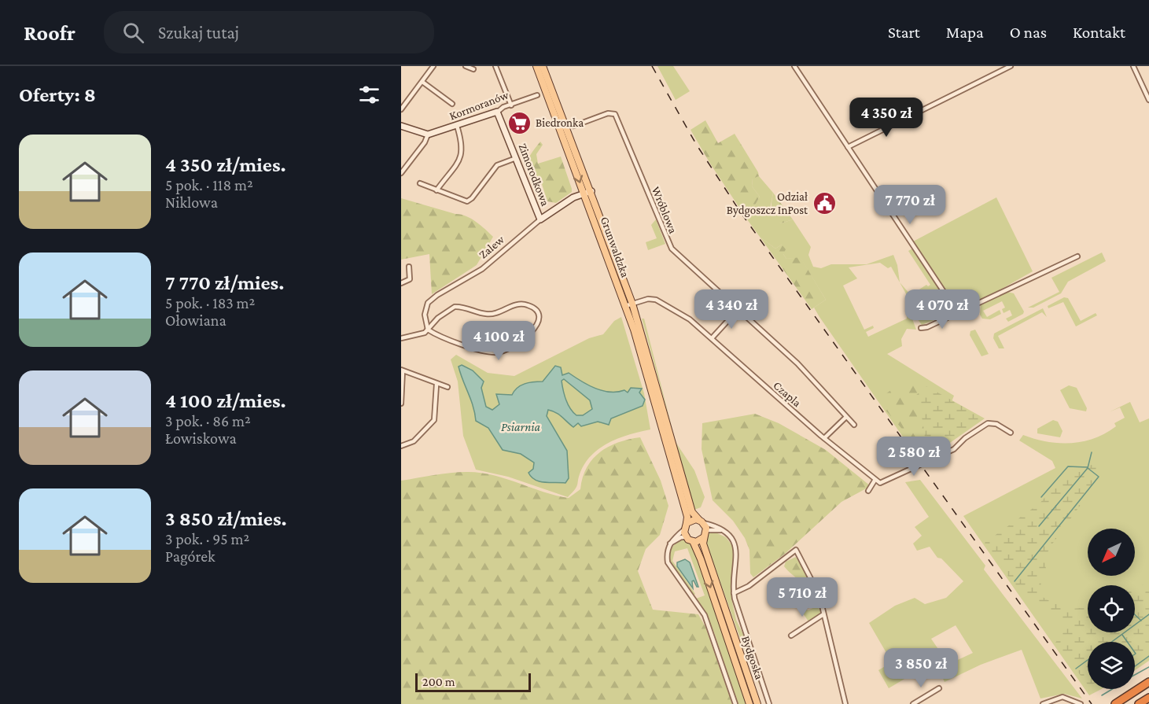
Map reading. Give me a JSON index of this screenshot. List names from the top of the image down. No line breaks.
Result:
{"streets":{"main road":["Grunwaldzka","Bydgoska"],"street":["Kormoranów","Zimorodkowa","Wróblowa","Zalew","Czapla"]},"crossings":[["Kormoranów","Zimorodkowa"],["Zimorodkowa","Zalew"],["Zalew","Grunwaldzka"],["Grunwaldzka","Czapla"]],"water":["Psiarnia"],"places":{"supermarket":["Biedronka"],"public building":["Odział Bydgoszcz InPost"]},"scale_bar":"200 m","north":"bottom left","page":{"header":"Roofr","search":"Szukaj tutaj","nav":["Start","Mapa","O nas","Kontakt"],"heading":"Oferty: 8","price":["4 350 zł","7 770 zł","4 340 zł","4 070 zł","4 100 zł","2 580 zł","5 710 zł","3 850 zł"],"list":[{"name":"4 350 zł/mies.","note":"5 pok. · 118 m² · Niklowa"},{"name":"7 770 zł/mies.","note":"5 pok. · 183 m² · Ołowiana"},{"name":"4 100 zł/mies.","note":"3 pok. · 86 m² · Łowiskowa"},{"name":"3 850 zł/mies.","note":"3 pok. · 95 m² · Pagórek"}],"scale":"200 m"}}
